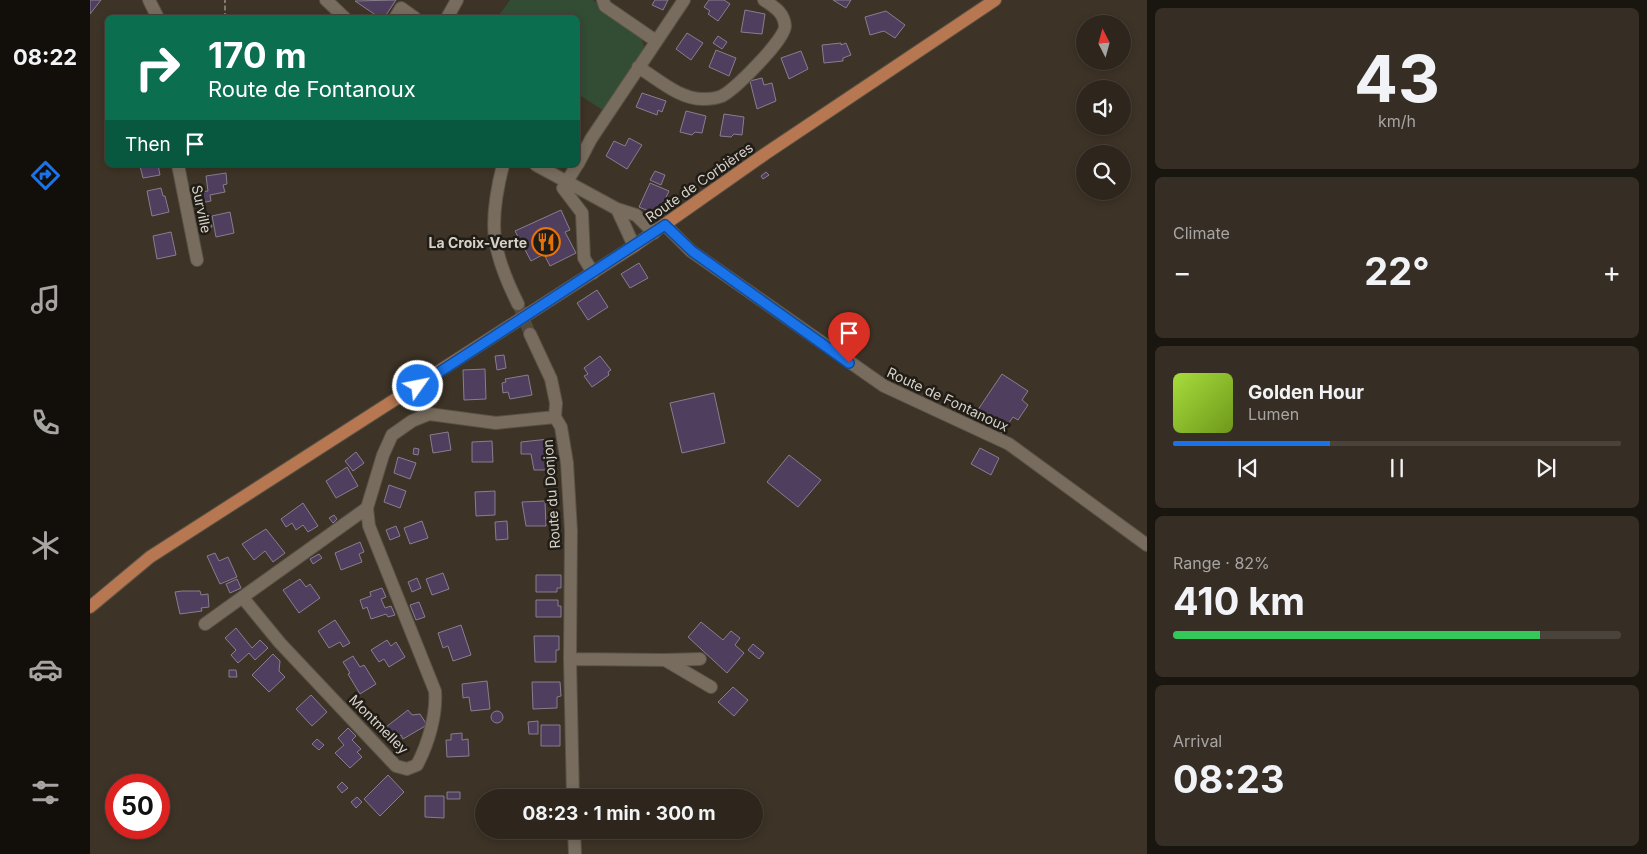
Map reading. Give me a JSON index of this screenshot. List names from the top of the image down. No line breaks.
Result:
{"streets":{"main road":["Route de Corbières"],"street":["Surville","Route de Fontanoux","Route du Donjon","Montmelley"]},"crossings":[["Route de Corbières","Route de Fontanoux"],["Route du Donjon","Montmelley"]],"places":{"restaurant":["La Croix-Verte"]},"north":"top","page":{"tabs":"08:22","tile":[["43","km/h"],"Climate",["Range · 82%","410 km"],["Arrival","08:23"]],"turn":["170 m","Route de Fontanoux"],"then":"Then","heat":["−","22°","+"],"song":["Golden Hour","Lumen"],"limit":"50","trip":"08:23 · 1 min · 300 m"}}
